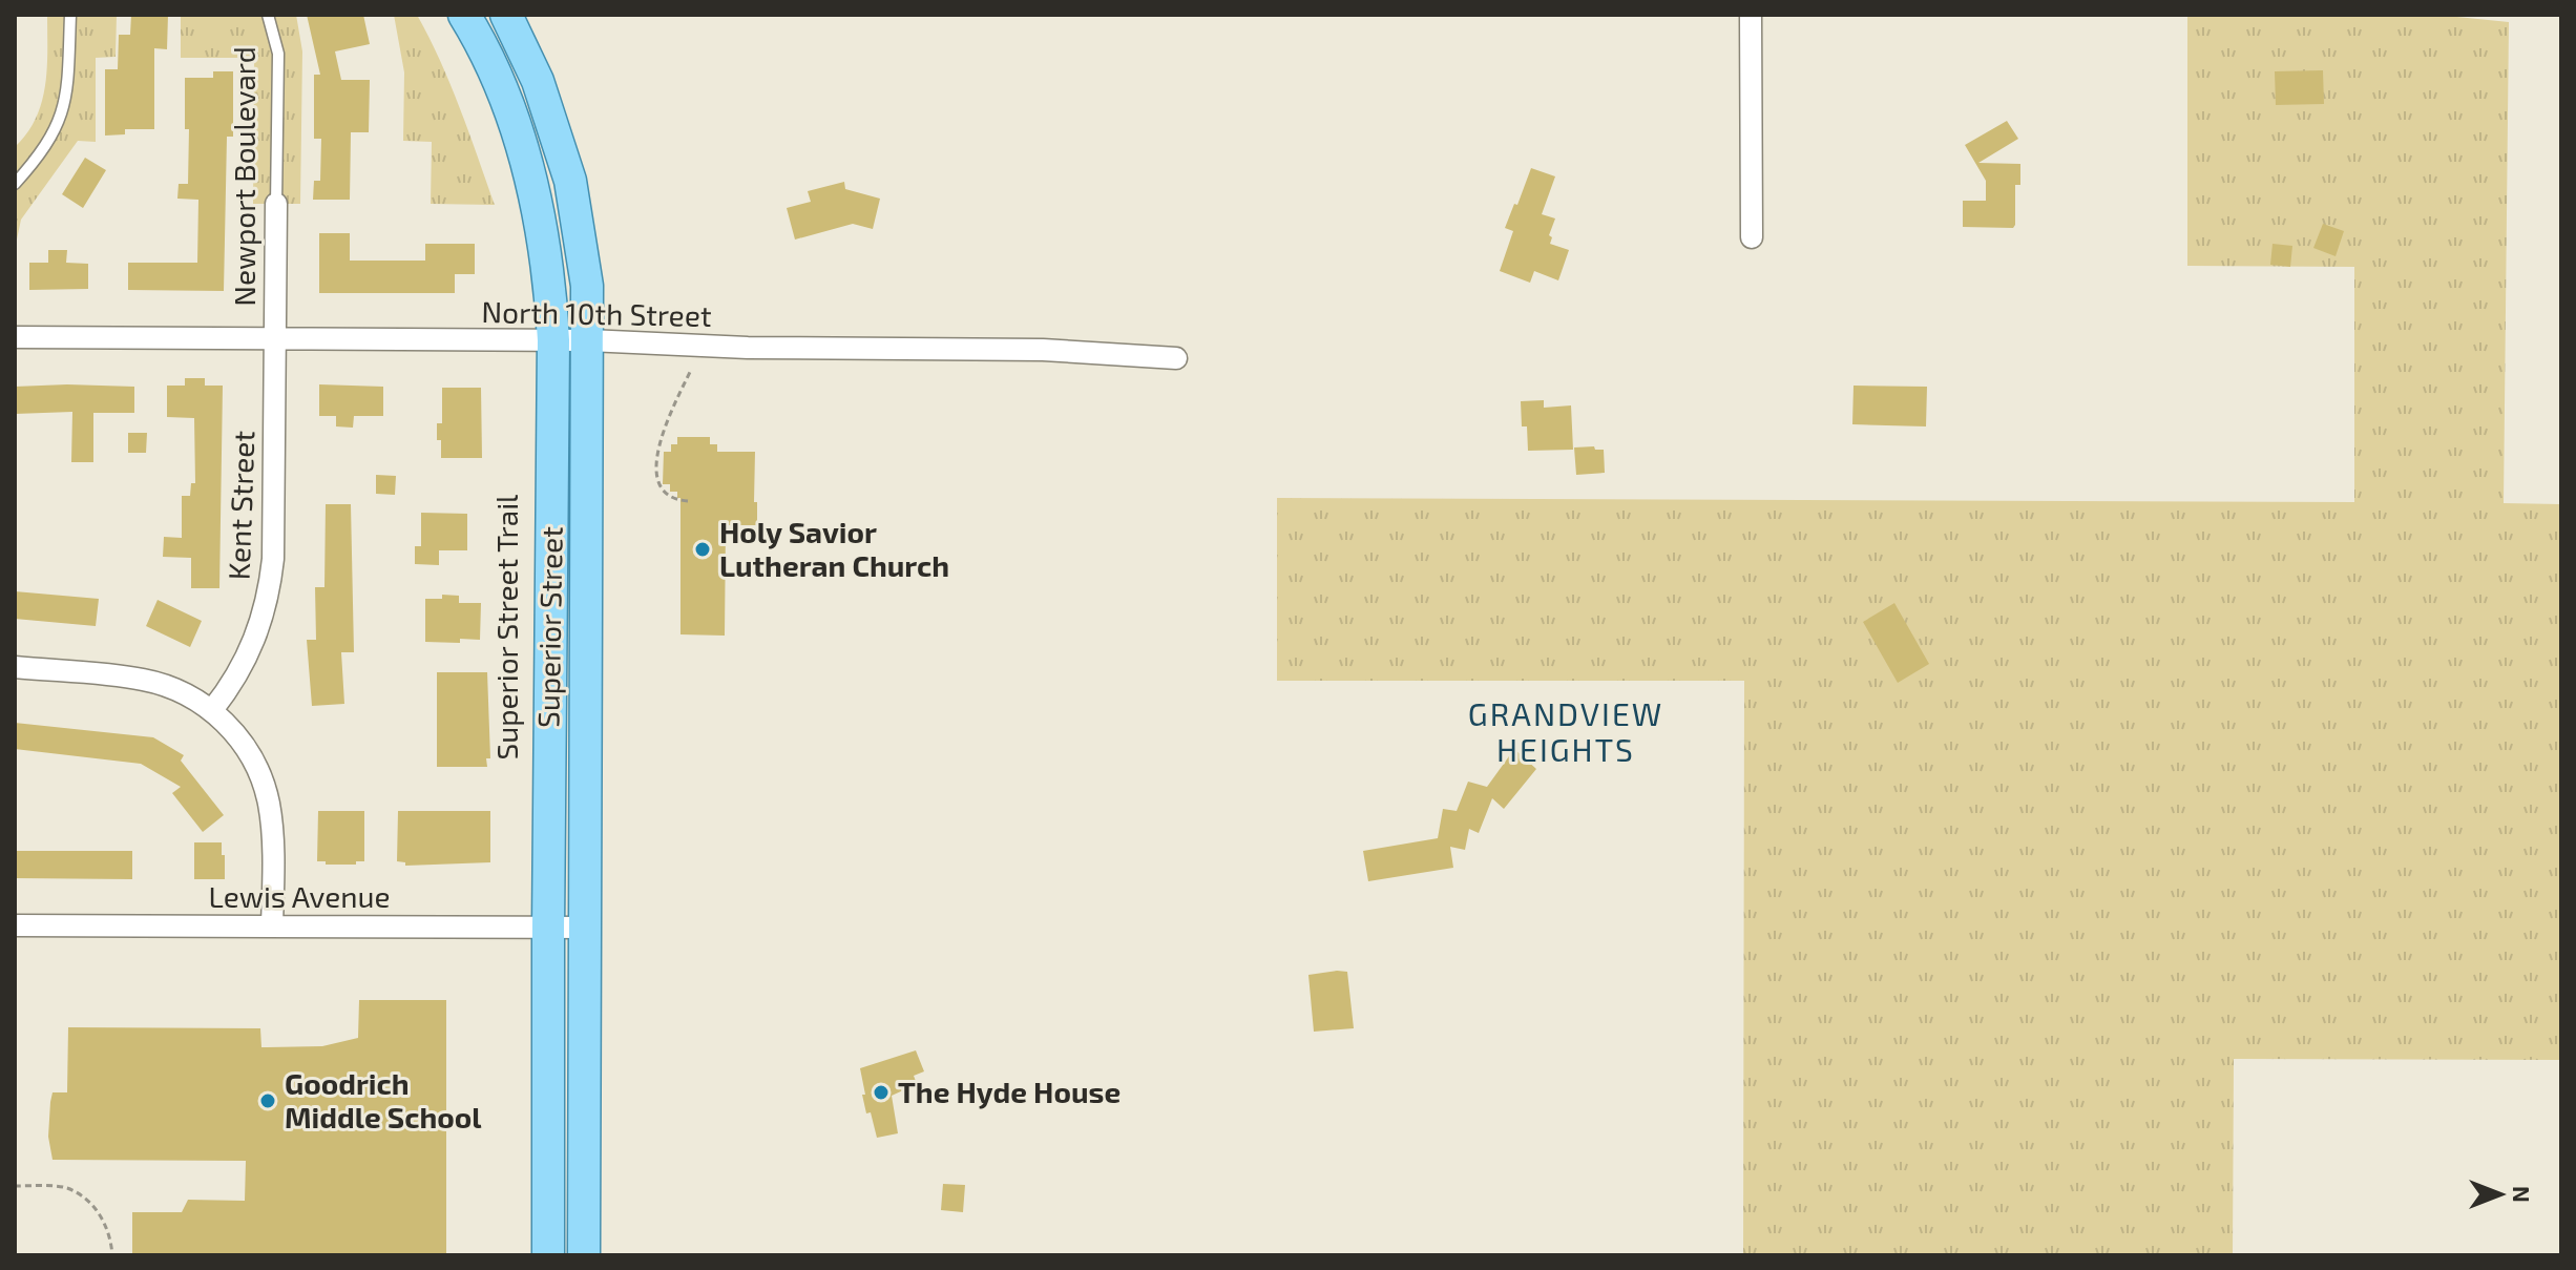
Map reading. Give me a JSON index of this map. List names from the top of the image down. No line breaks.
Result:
{"streets":{"main road":["Superior Street"],"street":["Newport Boulevard","North 10th Street","Kent Street","Lewis Avenue"]},"crossings":[["Newport Boulevard","North 10th Street"],["Newport Boulevard","Kent Street"],["North 10th Street","Kent Street"],["North 10th Street","Superior Street"],["Superior Street","Lewis Avenue"]],"districts":["GRANDVIEW HEIGHTS"],"places":["Holy Savior Lutheran Church","The Hyde House","Goodrich Middle School"],"north":"right"}
